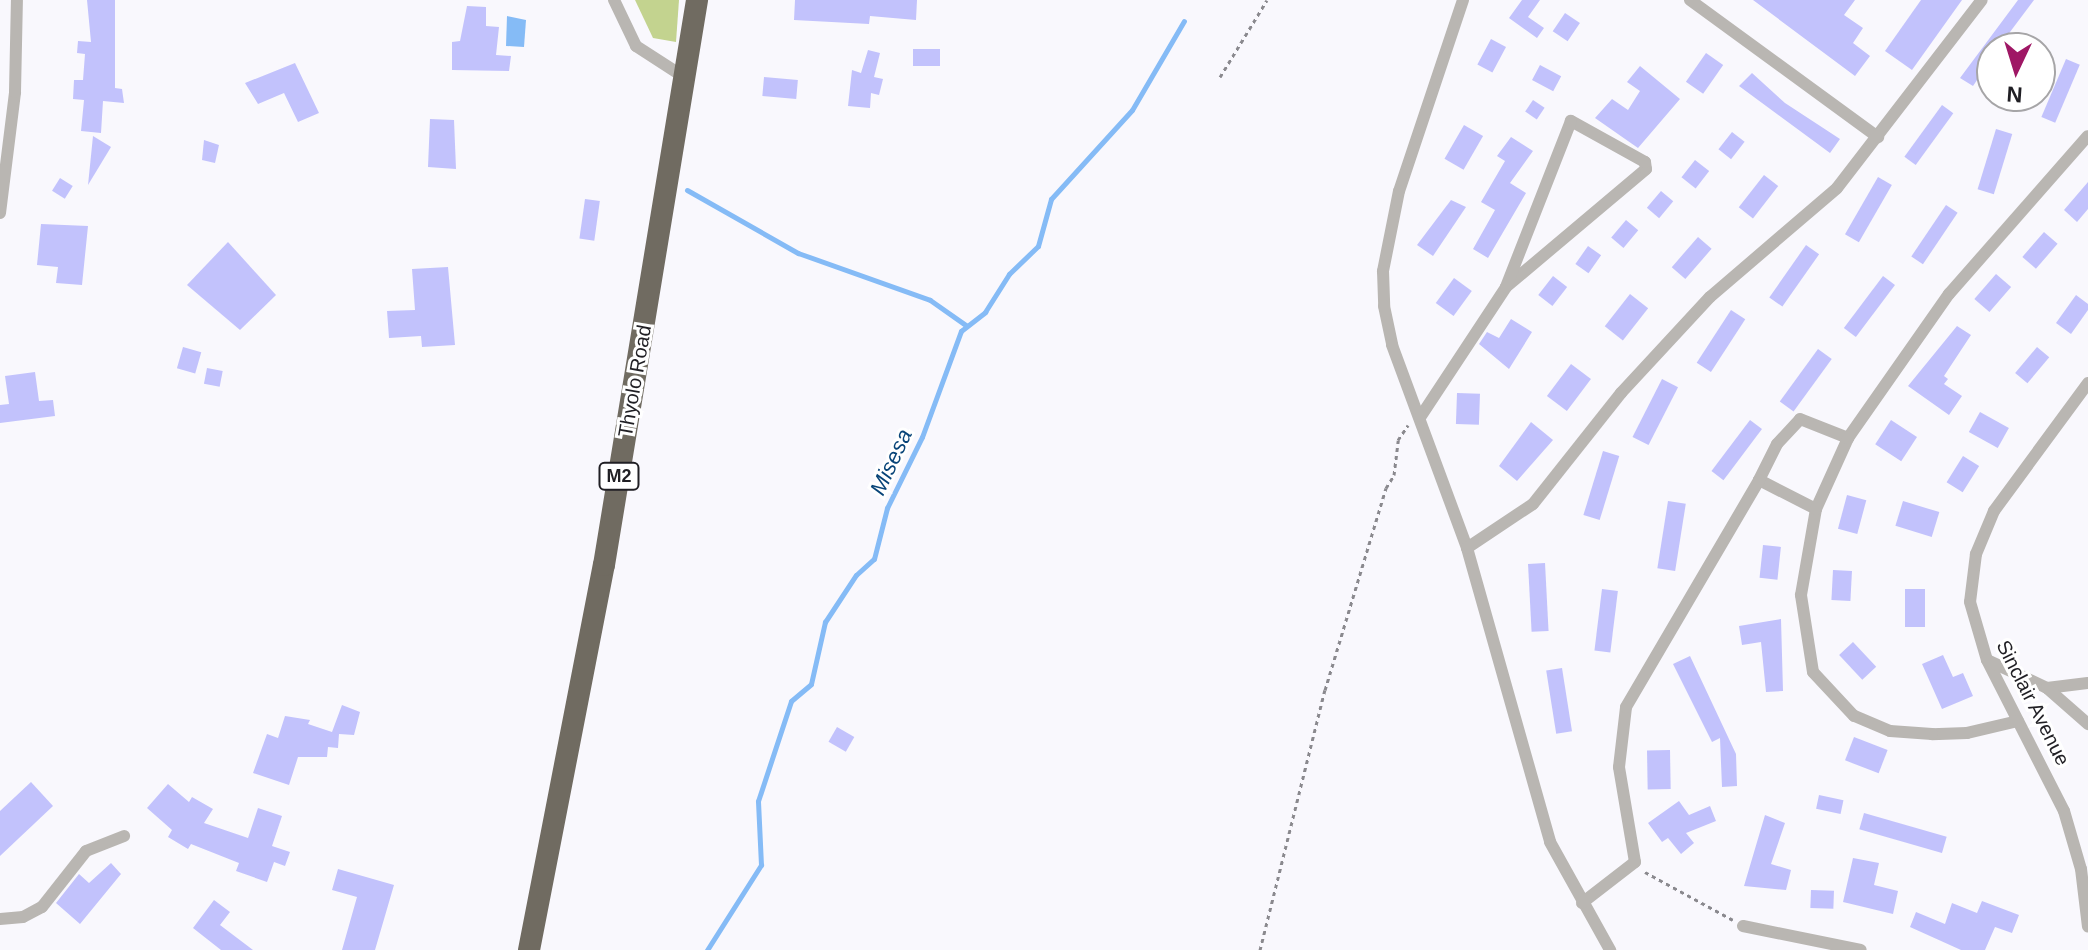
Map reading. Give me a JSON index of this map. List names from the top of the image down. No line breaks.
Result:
{"streets":{"highway":["Thyolo Road","M2"],"street":["Sinclair Avenue"]},"water":["Misesa"],"north":"bottom"}
